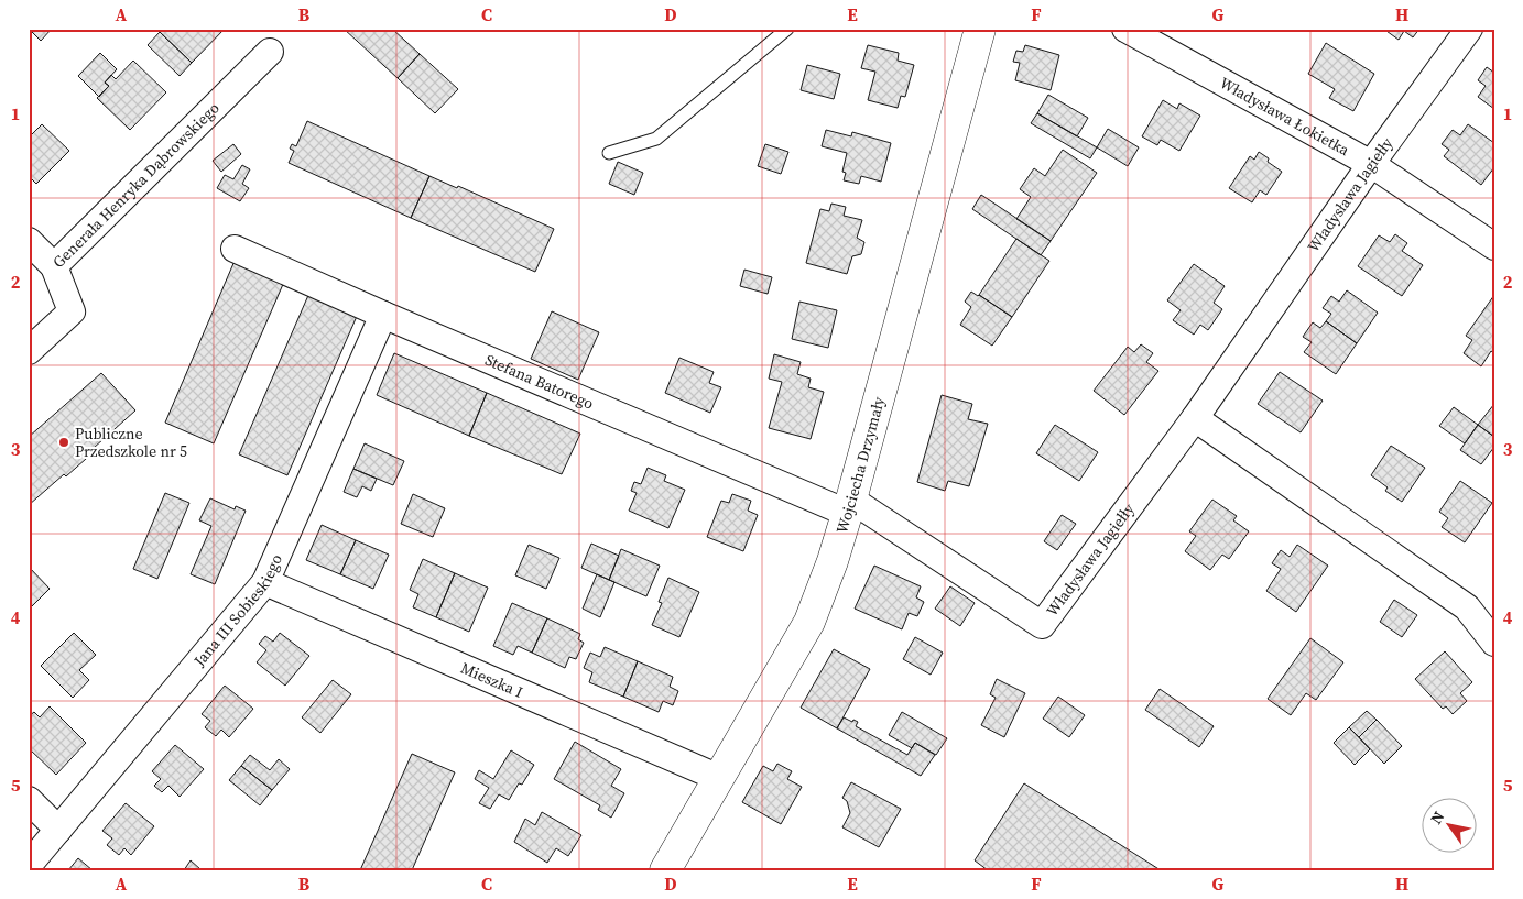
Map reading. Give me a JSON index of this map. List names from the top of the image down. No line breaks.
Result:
{"streets":{"street":["Władysława Łokietka","Generała Henryka Dąbrowskiego","Władysława Jagiełły","Stefana Batorego","Wojciecha Drzymały","Jana III Sobieskiego","Mieszka I"]},"crossings":[["Władysława Łokietka","Władysława Jagiełły"],["Władysława Jagiełły","Stefana Batorego"],["Władysława Jagiełły","Wojciecha Drzymały"],["Stefana Batorego","Wojciecha Drzymały"],["Stefana Batorego","Jana III Sobieskiego"],["Wojciecha Drzymały","Mieszka I"],["Jana III Sobieskiego","Mieszka I"]],"places":["Publiczne Przedszkole nr 5"],"north":"top left","grid":{"columns":["A","B","C","D","E","F","G","H"],"rows":["1","2","3","4","5"]}}
